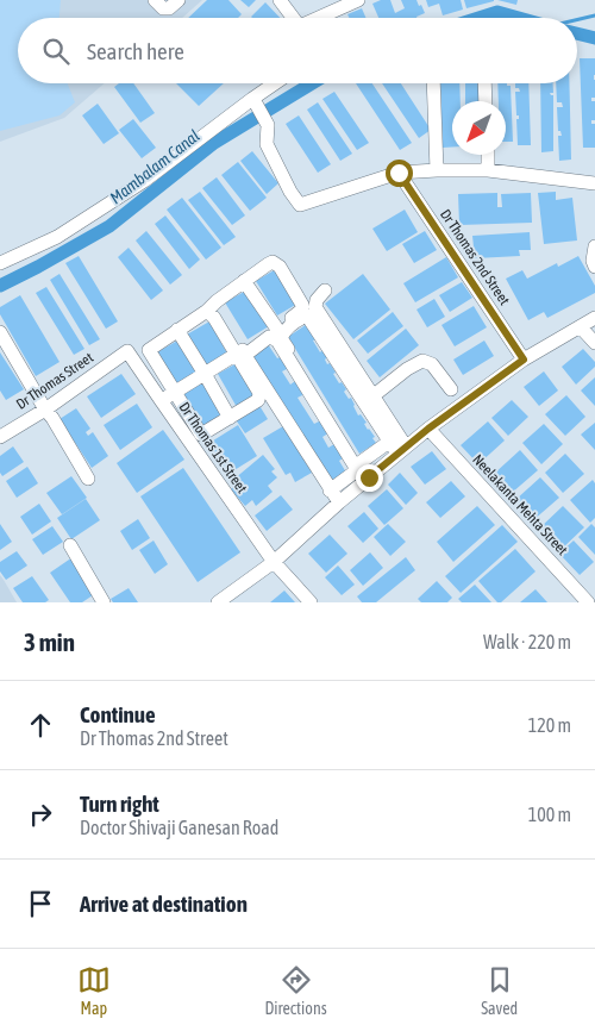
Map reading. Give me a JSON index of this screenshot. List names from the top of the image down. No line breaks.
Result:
{"streets":{"street":["Dr Thomas 2nd Street","Dr Thomas Street","Dr Thomas 1st Street","Neelakanta Mehta Street"]},"crossings":[["Dr Thomas Street","Dr Thomas 1st Street"]],"water":["Mambalam Canal"],"north":"bottom left","page":{"search":"Search here","heading":["3 min","Walk · 220 m"],"list":[["Continue","Dr Thomas 2nd Street","120 m"],["Turn right","Doctor Shivaji Ganesan Road","100 m"],"Arrive at destination"],"nav":["Map","Directions","Saved"]}}
